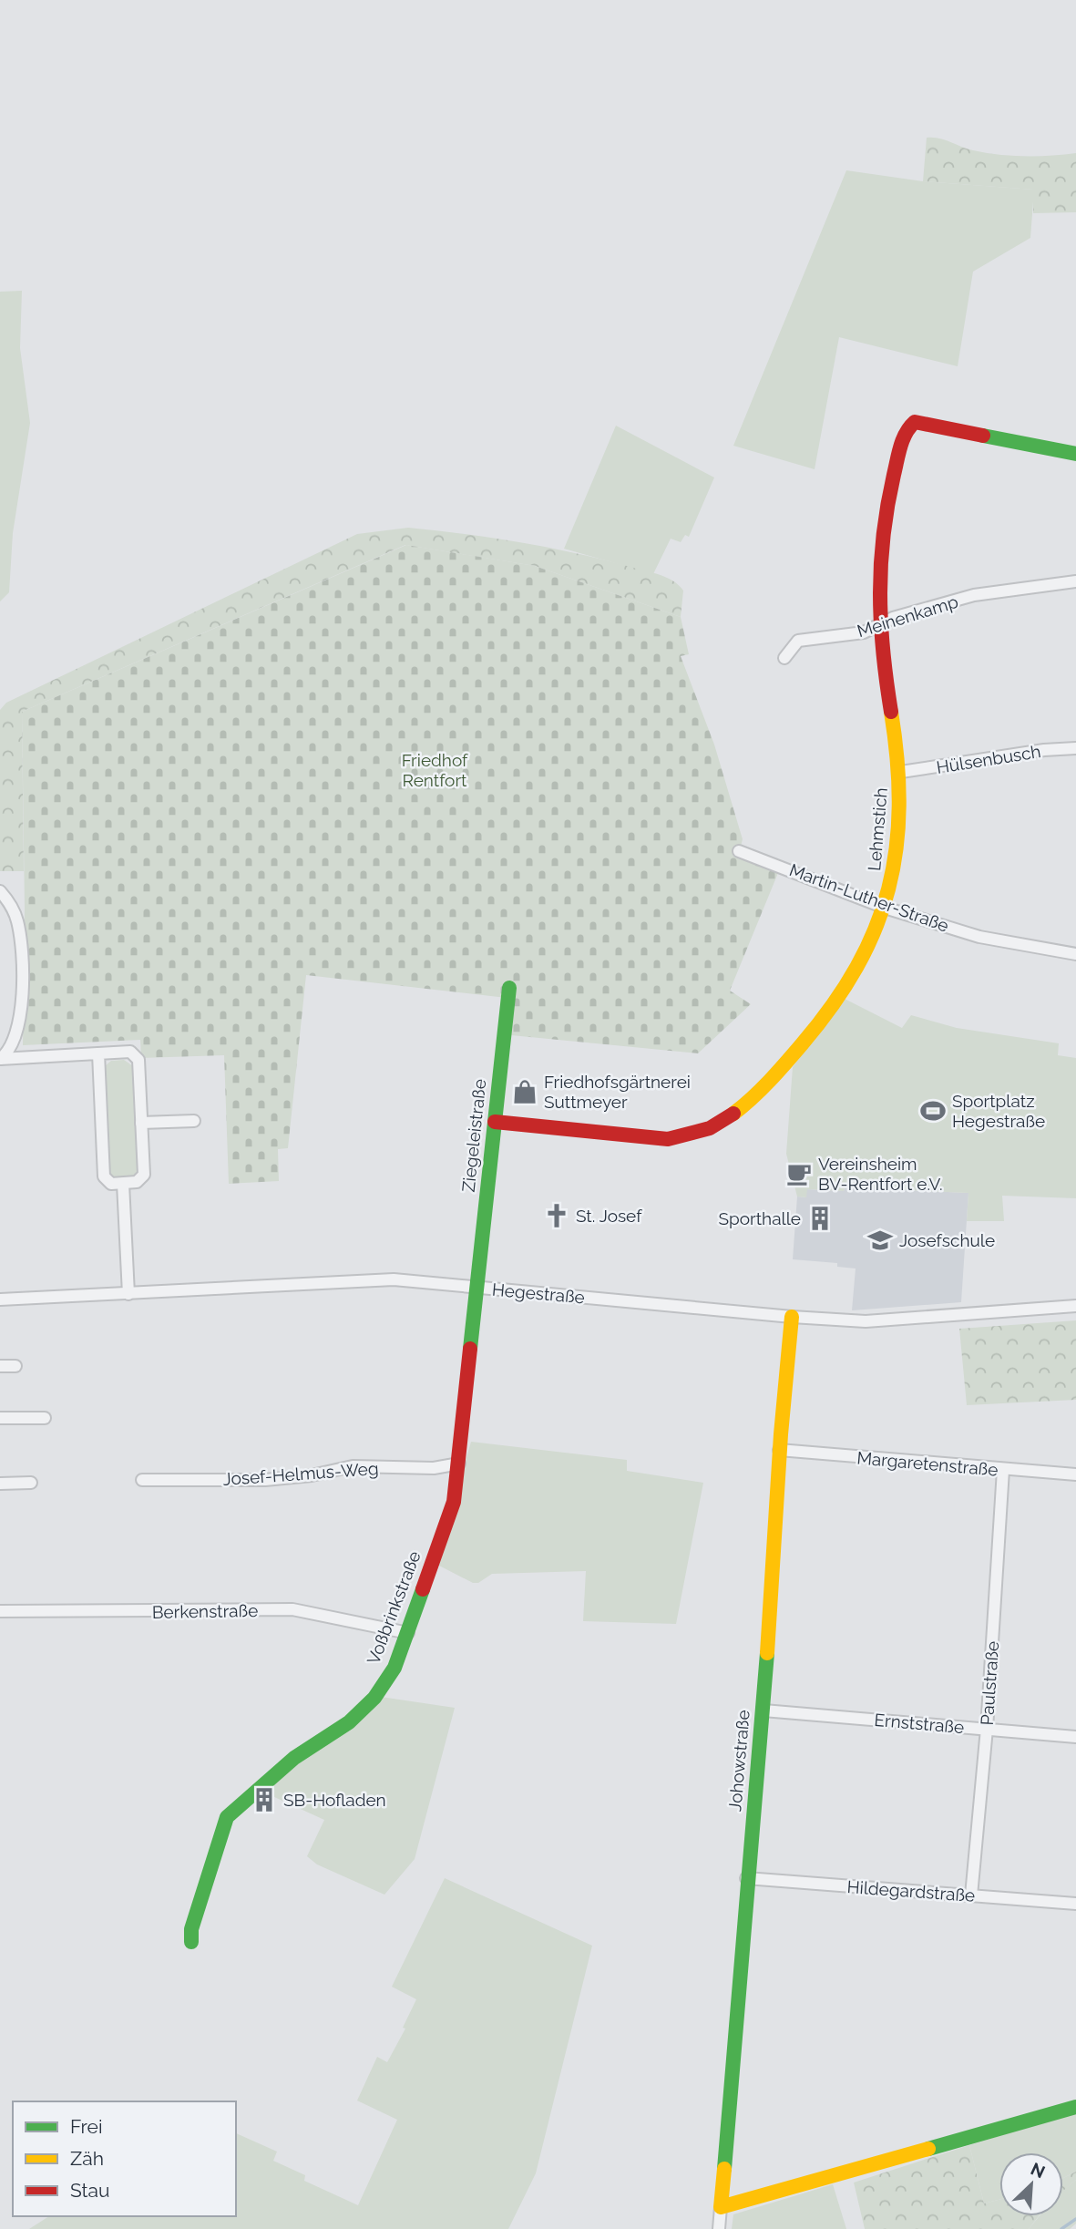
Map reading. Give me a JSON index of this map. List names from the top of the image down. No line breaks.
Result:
{"streets":{"street":["Meinenkamp","Hülsenbusch","Lehmstich","Martin-Luther-Straße","Ziegeleistraße","Hegestraße","Margaretenstraße","Josef-Helmus-Weg","Voßbrinkstraße","Berkenstraße","Paulstraße","Ernststraße","Johowstraße","Hildegardstraße"]},"crossings":[["Meinenkamp","Lehmstich"],["Hülsenbusch","Lehmstich"],["Lehmstich","Martin-Luther-Straße"],["Lehmstich","Ziegeleistraße"],["Ziegeleistraße","Hegestraße"],["Ziegeleistraße","Voßbrinkstraße"],["Hegestraße","Voßbrinkstraße"],["Hegestraße","Johowstraße"],["Margaretenstraße","Paulstraße"],["Margaretenstraße","Johowstraße"],["Josef-Helmus-Weg","Voßbrinkstraße"],["Voßbrinkstraße","Berkenstraße"],["Paulstraße","Ernststraße"],["Paulstraße","Hildegardstraße"],["Ernststraße","Johowstraße"],["Johowstraße","Hildegardstraße"]],"parks":["Friedhof Rentfort"],"places":{"shop":["Friedhofsgärtnerei Suttmeyer"],"sports":["Sportplatz Hegestraße"],"cafe":["Vereinsheim BV-Rentfort e.V."],"church":["St. Josef"],"building":["Sporthalle","SB-Hofladen"],"school or university":["Josefschule"]},"legend":["Frei","Zäh","Stau"],"north":"top right"}
